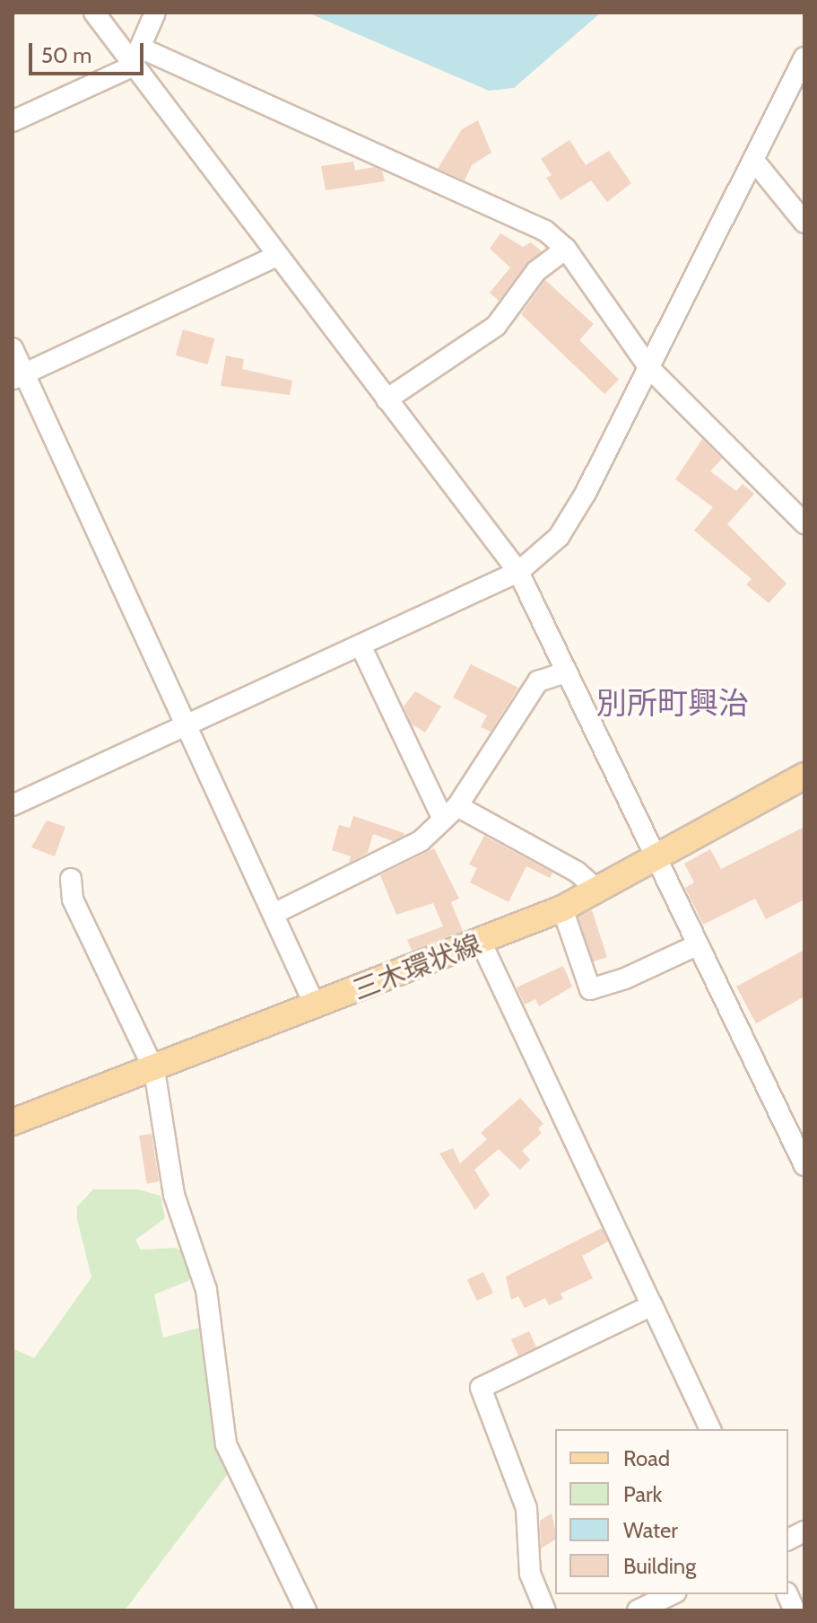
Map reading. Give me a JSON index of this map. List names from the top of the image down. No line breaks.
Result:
{"streets":{"main road":["三木環状線"]},"districts":["別所町興治"],"legend":["Road","Park","Water","Building"],"scale_bar":"50 m"}
